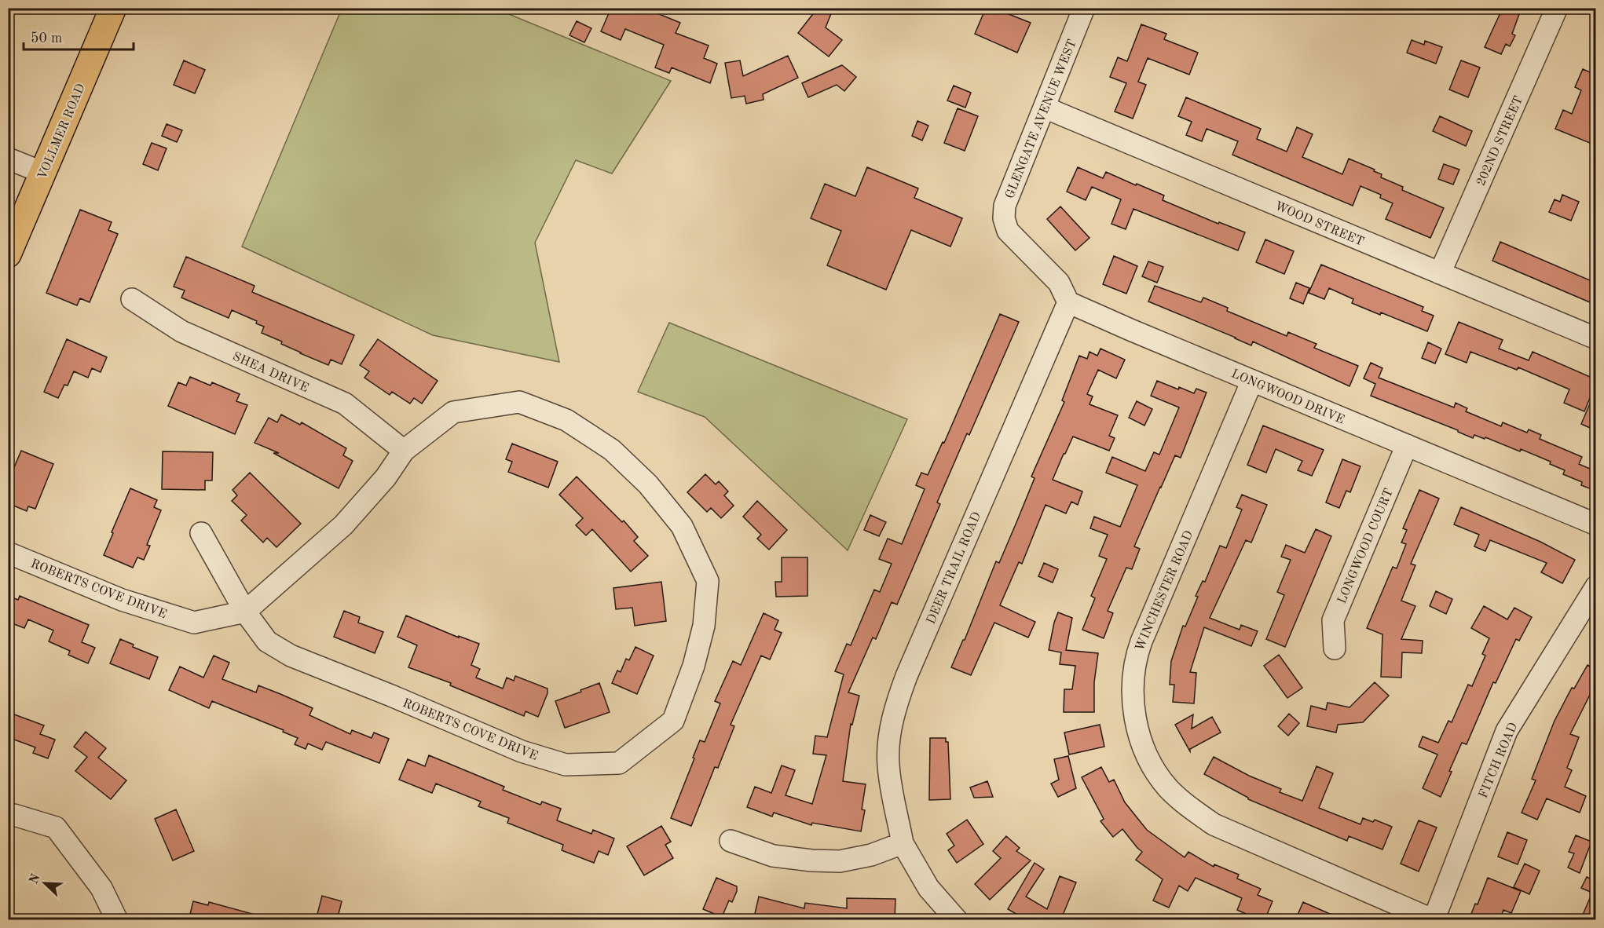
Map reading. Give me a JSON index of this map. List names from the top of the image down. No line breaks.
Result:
{"streets":{"main road":["VOLLMER ROAD"],"street":["GLENGATE AVENUE WEST","202ND STREET","WOOD STREET","SHEA DRIVE","LONGWOOD DRIVE","LONGWOOD COURT","DEER TRAIL ROAD","ROBERTS COVE DRIVE","WINCHESTER ROAD","FITCH ROAD"]},"crossings":[["GLENGATE AVENUE WEST","WOOD STREET"],["GLENGATE AVENUE WEST","LONGWOOD DRIVE"],["GLENGATE AVENUE WEST","DEER TRAIL ROAD"],["202ND STREET","WOOD STREET"],["SHEA DRIVE","ROBERTS COVE DRIVE"],["LONGWOOD DRIVE","LONGWOOD COURT"],["LONGWOOD DRIVE","DEER TRAIL ROAD"],["LONGWOOD DRIVE","WINCHESTER ROAD"],["WINCHESTER ROAD","FITCH ROAD"]],"scale_bar":"50 m","north":"top left"}
